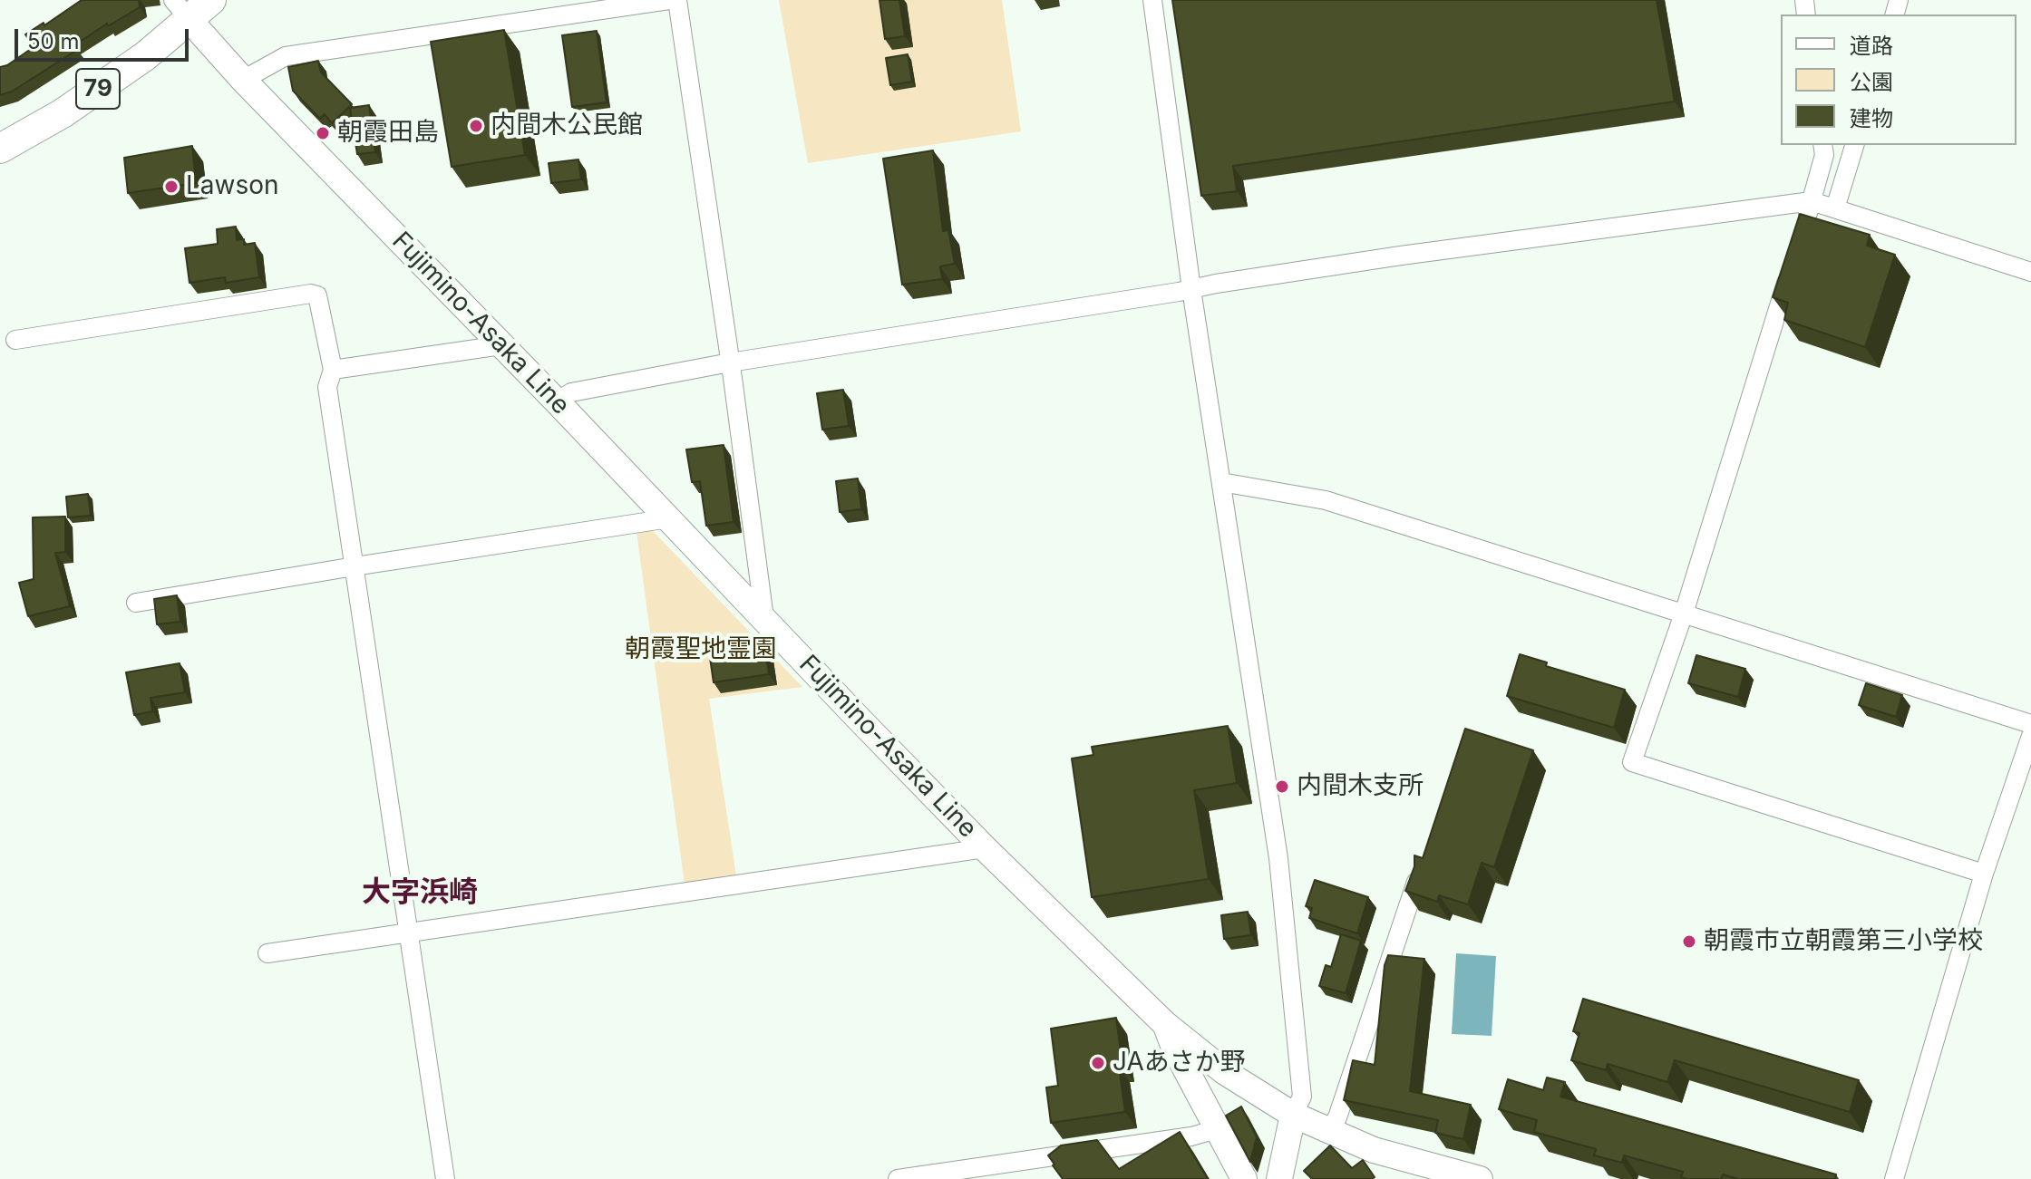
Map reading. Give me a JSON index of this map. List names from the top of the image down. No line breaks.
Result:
{"streets":{"main road":["79","Fujimino-Asaka Line"]},"crossings":[["79","Fujimino-Asaka Line"]],"districts":["大字浜崎"],"parks":["朝霞聖地霊園"],"places":["内間木公民館","朝霞田島","Lawson","内間木支所","朝霞市立朝霞第三小学校","JAあさか野"],"legend":["道路","公園","建物"],"scale_bar":"50 m"}
